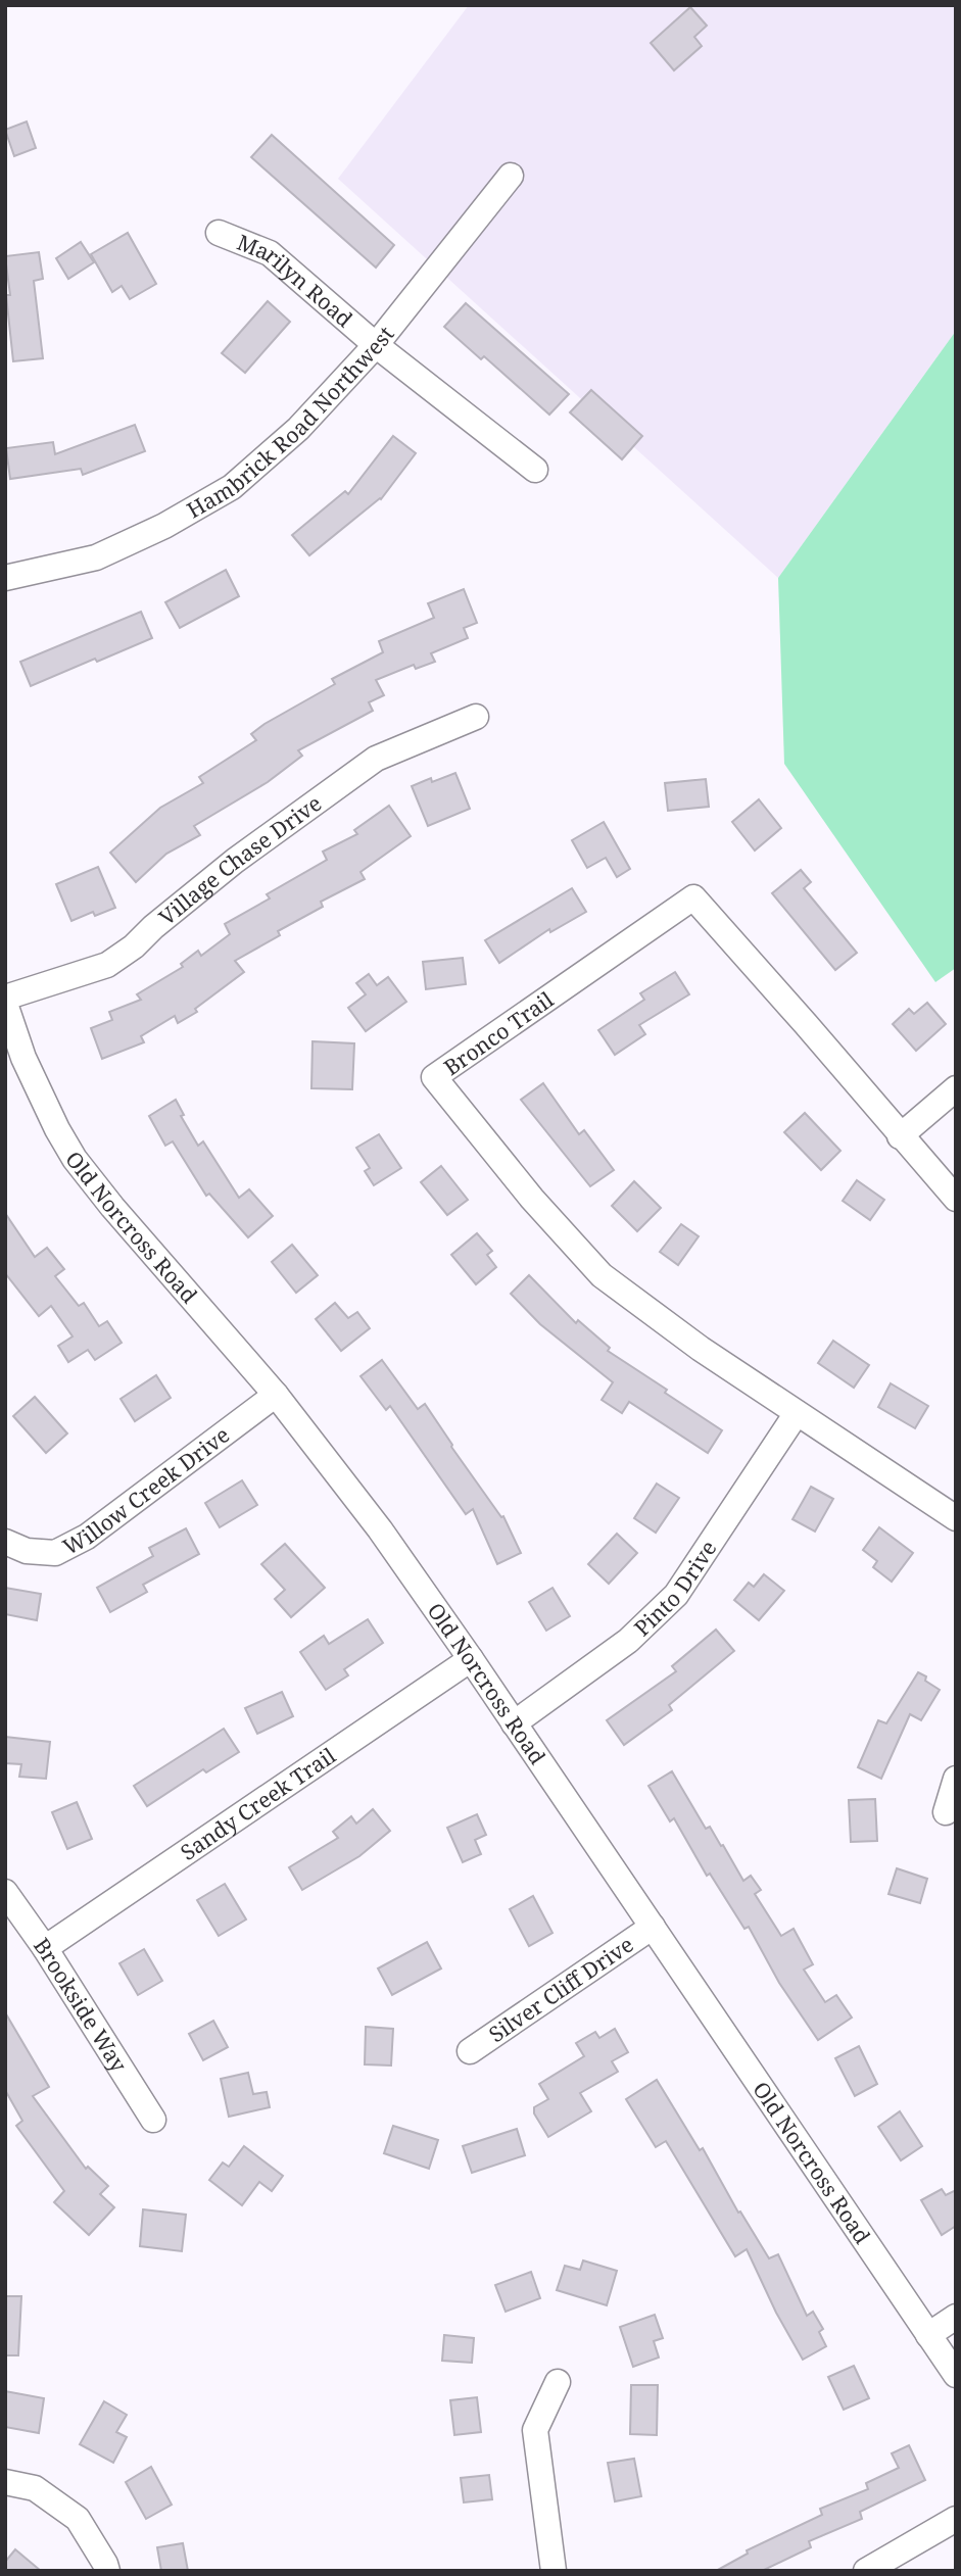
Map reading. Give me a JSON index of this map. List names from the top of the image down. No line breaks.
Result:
{"streets":{"street":["Marilyn Road","Hambrick Road Northwest","Village Chase Drive","Bronco Trail","Old Norcross Road","Willow Creek Drive","Pinto Drive","Sandy Creek Trail","Silver Cliff Drive","Brookside Way"]},"crossings":[["Marilyn Road","Hambrick Road Northwest"],["Bronco Trail","Pinto Drive"],["Old Norcross Road","Willow Creek Drive"],["Old Norcross Road","Pinto Drive"],["Old Norcross Road","Sandy Creek Trail"],["Old Norcross Road","Silver Cliff Drive"],["Sandy Creek Trail","Brookside Way"]]}
